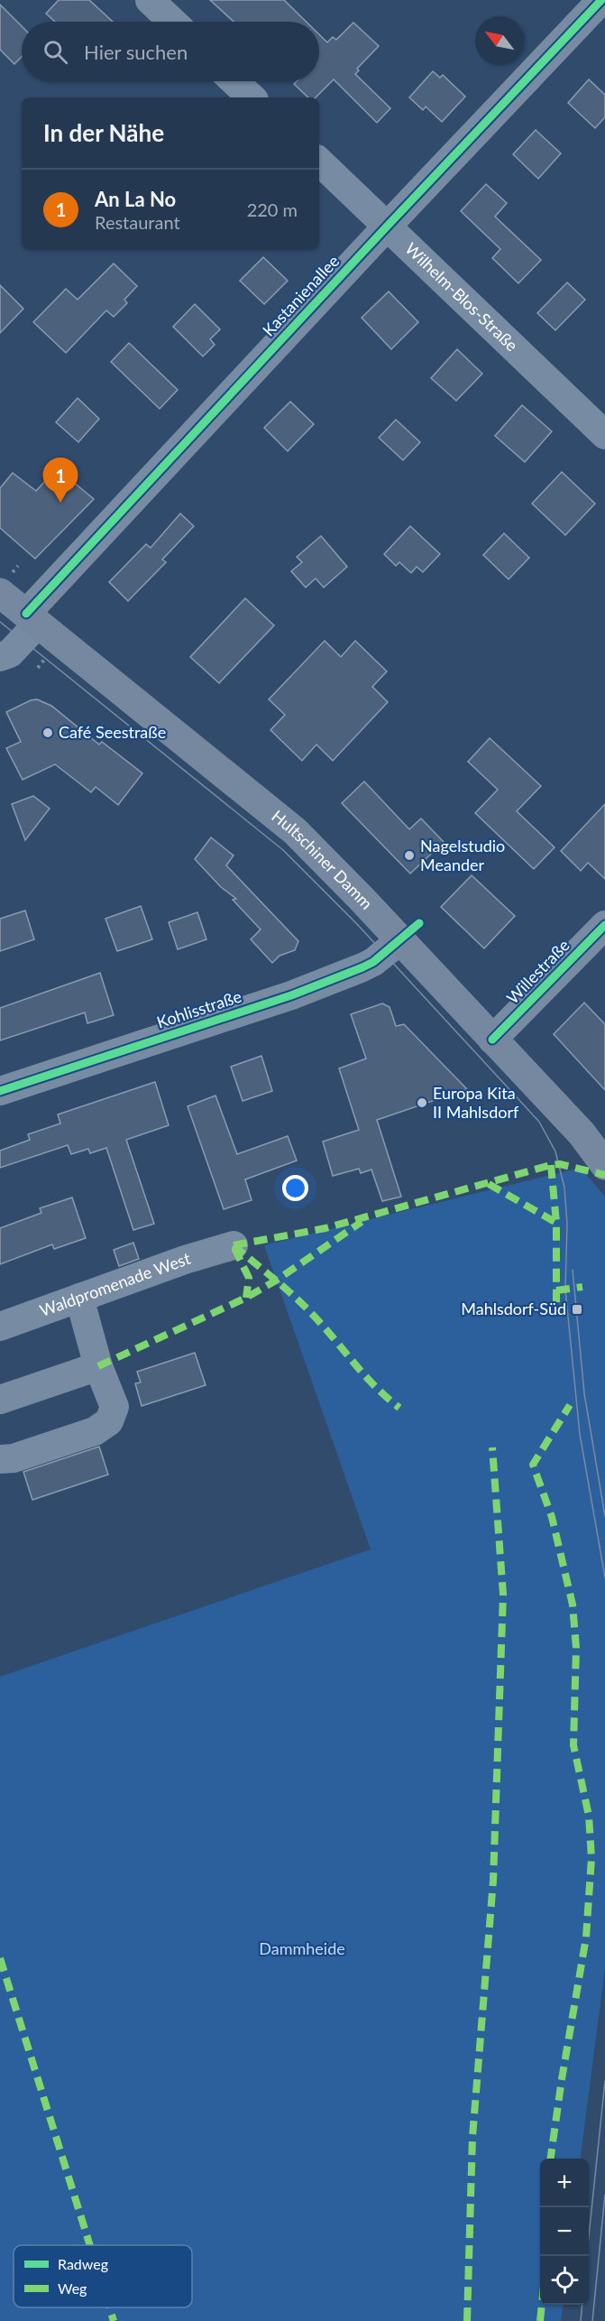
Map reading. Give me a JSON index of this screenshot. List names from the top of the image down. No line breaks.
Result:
{"streets":{"main road":["Hultschiner Damm"],"street":["Kastanienallee","Wilhelm-Blos-Straße","Willestraße","Kohlisstraße","Waldpromenade West"]},"crossings":[["Kastanienallee","Wilhelm-Blos-Straße"],["Kastanienallee","Hultschiner Damm"],["Hultschiner Damm","Willestraße"],["Hultschiner Damm","Kohlisstraße"]],"parks":["Dammheide"],"places":{"other":["Café Seestraße","Nagelstudio Meander","Europa Kita II Mahlsdorf"],"transit":["Mahlsdorf-Süd"]},"legend":["Radweg","Weg"],"north":"top left","page":{"search":"Hier suchen","heading":"In der Nähe","list":[{"mark":"1","name":"An La No","note":"Restaurant","value":"220 m"}],"pins":"1","map_buttons":["+","−"]}}
